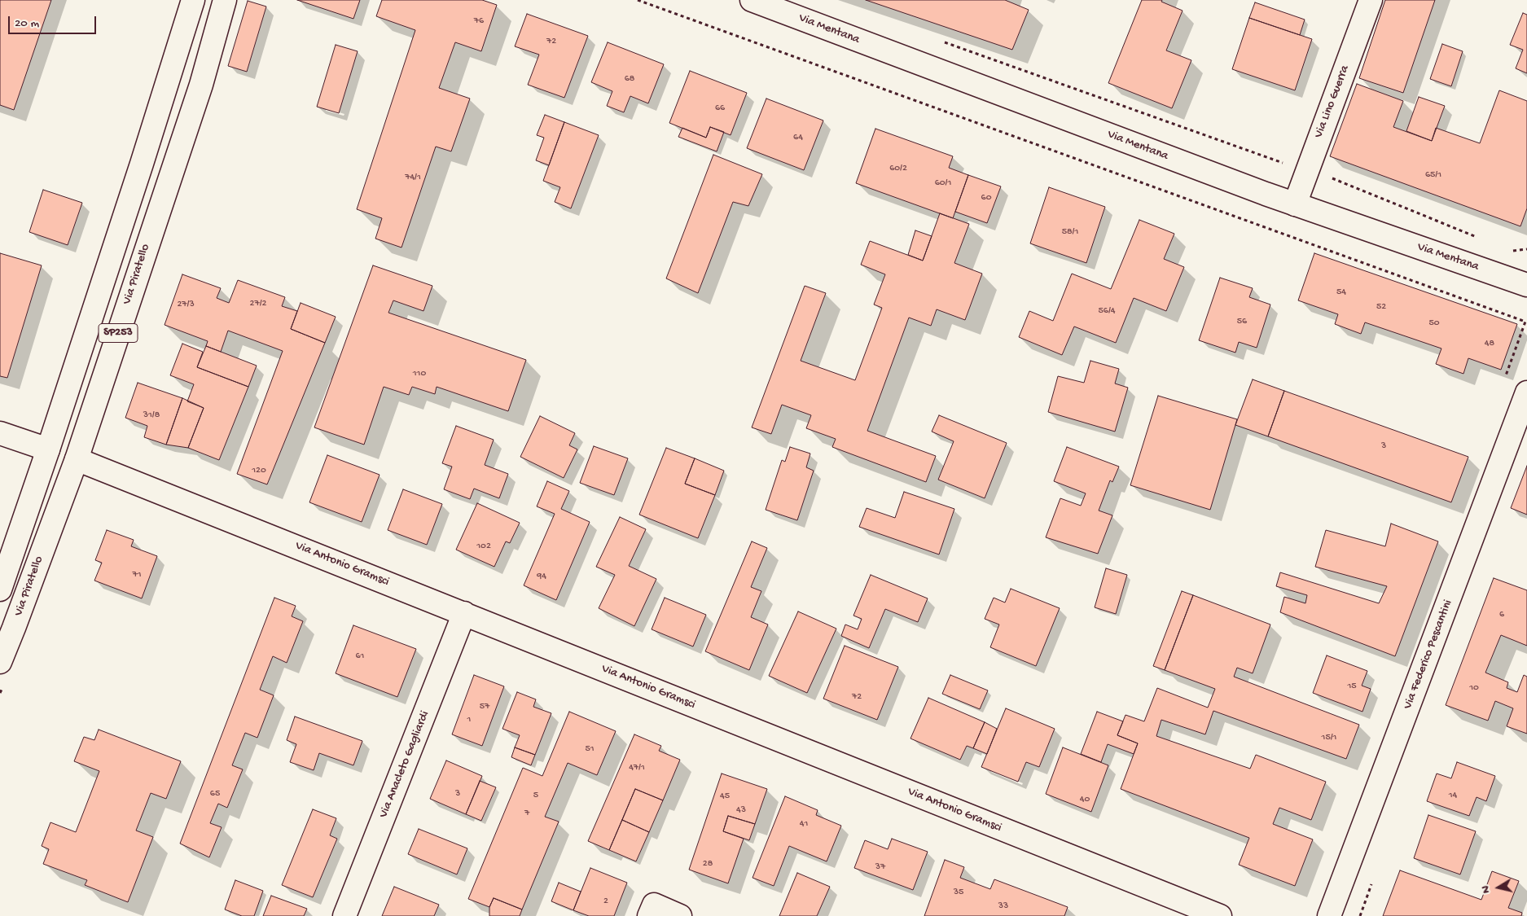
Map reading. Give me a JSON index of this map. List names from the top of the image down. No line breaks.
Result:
{"streets":{"street":["Via Mentana","Via Lino Guerra","Via Piratello","SP253","Via Antonio Gramsci","Via Federico Pescantini","Via Anacleto Gagliardi"]},"crossings":[["Via Mentana","Via Lino Guerra"],["Via Piratello","Via Antonio Gramsci"],["Via Antonio Gramsci","Via Anacleto Gagliardi"]],"house_numbers":["76","72","68","66","64","60/2","65/1","74/1","60/1","60","58/1","54","27/2","27/3","52","56/4","56","50","48","110","31/8","3","120","102","71","94","6","61","15","10","72","57","1","15/1","51","47/1","65","3","5","14","45","40","43","7","41","28","37","35","2","33"],"scale_bar":"20 m","north":"left"}
